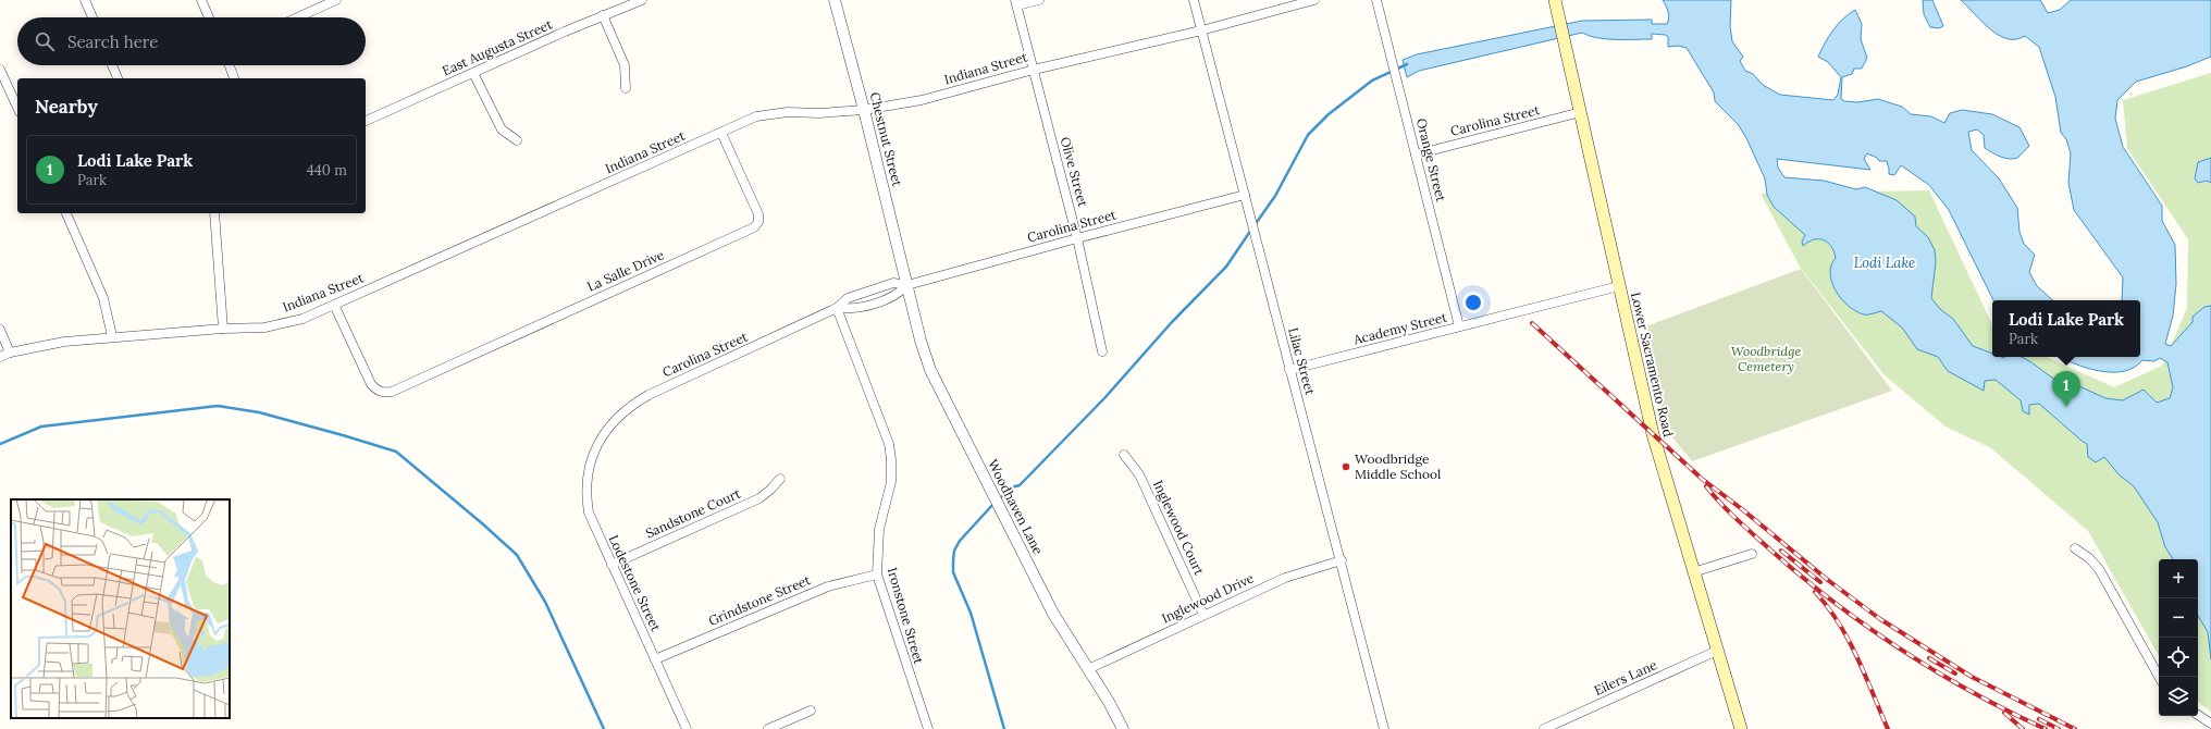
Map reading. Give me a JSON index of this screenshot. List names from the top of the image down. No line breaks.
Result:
{"streets":{"main road":["Lower Sacramento Road"],"street":["East Augusta Street","Indiana Street","Carolina Street","Chestnut Street","Orange Street","Olive Street","La Salle Drive","Academy Street","Lilac Street","Woodhaven Lane","Sandstone Court","Inglewood Court","Lodestone Street","Inglewood Drive","Grindstone Street","Ironstone Street","Eilers Lane"]},"crossings":[["Indiana Street","Chestnut Street"],["Indiana Street","Olive Street"],["Indiana Street","La Salle Drive"],["Indiana Street","Lilac Street"],["Carolina Street","Chestnut Street"],["Carolina Street","Orange Street"],["Carolina Street","Olive Street"],["Carolina Street","Lilac Street"],["Carolina Street","Lower Sacramento Road"],["Carolina Street","Woodhaven Lane"],["Carolina Street","Lodestone Street"],["Carolina Street","Ironstone Street"],["Chestnut Street","Woodhaven Lane"],["Orange Street","Academy Street"],["Academy Street","Lilac Street"],["Academy Street","Lower Sacramento Road"],["Lilac Street","Inglewood Drive"],["Lower Sacramento Road","Eilers Lane"],["Woodhaven Lane","Inglewood Drive"],["Sandstone Court","Lodestone Street"],["Inglewood Court","Inglewood Drive"],["Lodestone Street","Grindstone Street"],["Grindstone Street","Ironstone Street"]],"water":["Lodi Lake"],"parks":["Woodbridge Cemetery"],"places":["Woodbridge Middle School"],"page":{"search":"Search here","heading":"Nearby","list":[{"mark":"1","name":"Lodi Lake Park","note":"Park","value":"440 m"}],"popup":["Lodi Lake Park","Park"],"pins":"1","map_buttons":["+","−"]}}
